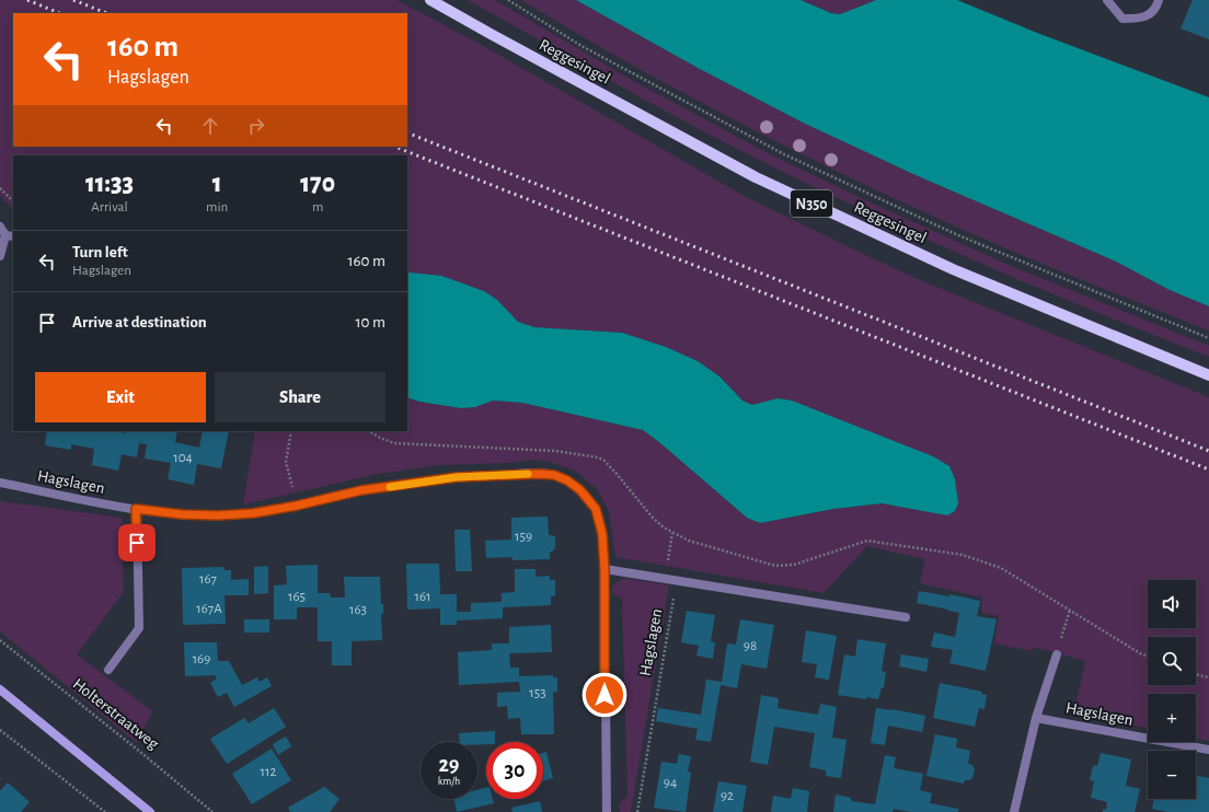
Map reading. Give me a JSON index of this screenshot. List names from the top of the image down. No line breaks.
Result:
{"streets":{"main road":["Reggesingel","N350"],"street":["Hagslagen"],"path":["Holterstraatweg"]},"house_numbers":["104","159","167","165","161","167A","163","98","169","153","112","94","92"],"page":{"turn":["160 m","Hagslagen"],"eta":["11:33","Arrival","1","min","170","m"],"list":[{"name":"Turn left","note":"Hagslagen","value":"160 m"},{"name":"Arrive at destination","value":"10 m"}],"buttons":["Exit","Share"],"map_buttons":["+","−"],"speed":"29 km/h","limit":"30"}}
